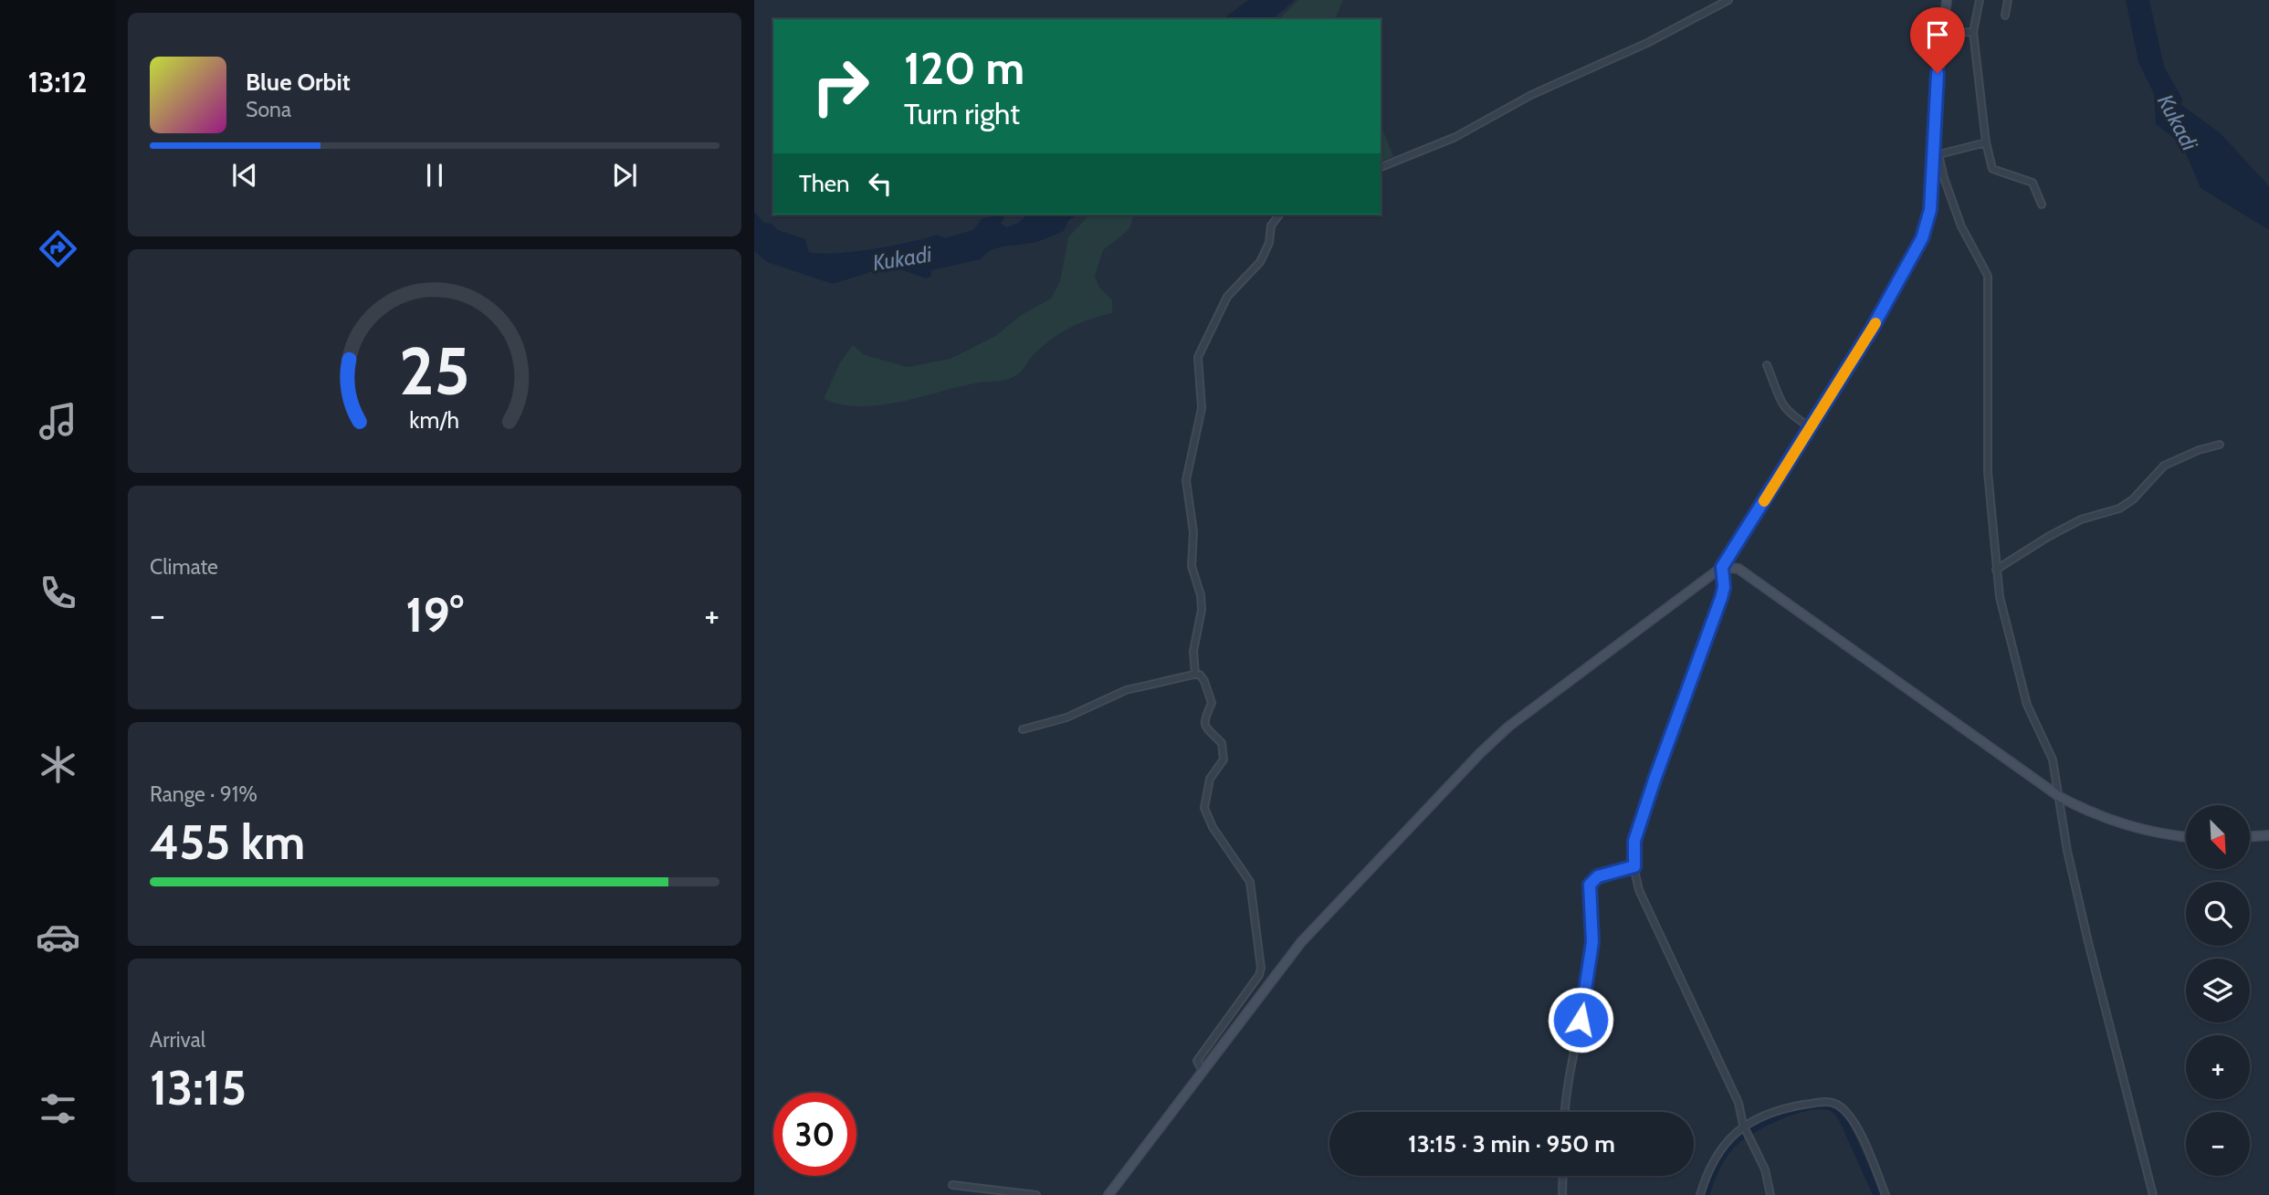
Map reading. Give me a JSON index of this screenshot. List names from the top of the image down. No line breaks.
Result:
{"water":["Kukadi"],"north":"bottom right","page":{"tabs":"13:12","turn":["120 m","Turn right"],"song":["Blue Orbit","Sona"],"then":"Then","tile":["Climate",["Range · 91%","455 km"],["Arrival","13:15"]],"heat":["−","19°","+"],"map_buttons":["+","−"],"limit":"30","trip":"13:15 · 3 min · 950 m","gauge":["25","km/h"]}}
